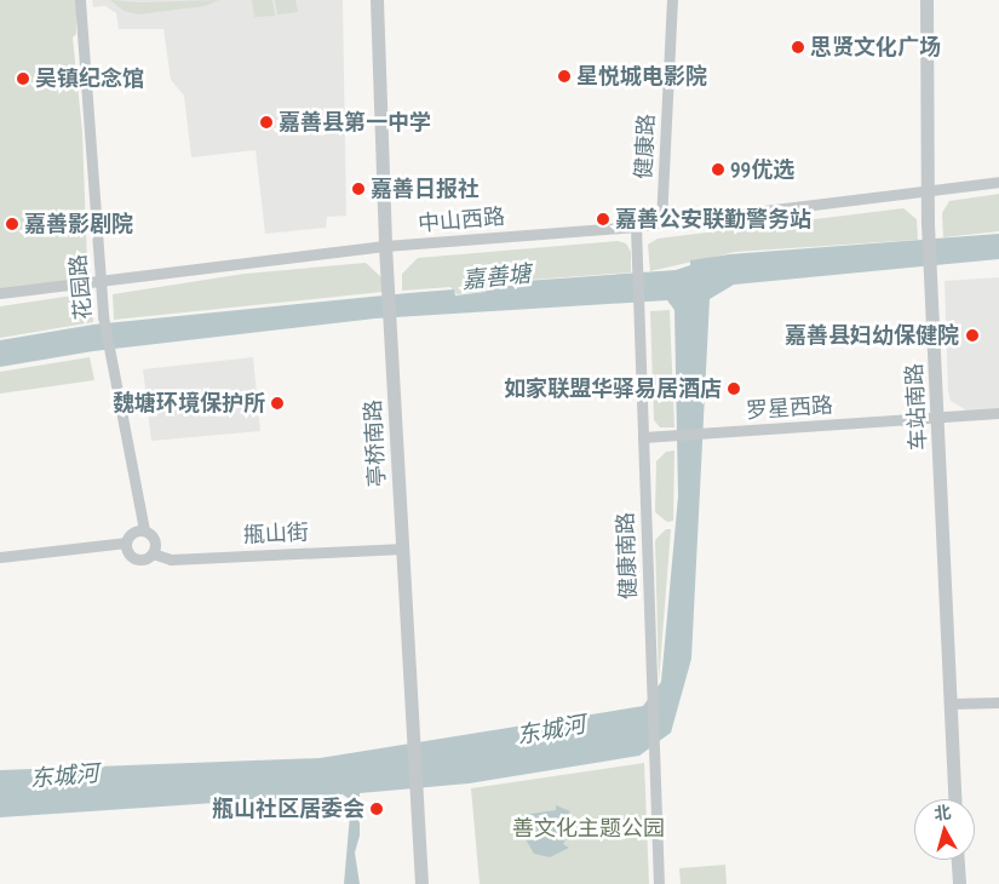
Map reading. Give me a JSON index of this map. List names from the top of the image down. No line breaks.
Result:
{"streets":{"street":["健康路","中山西路","花园路","车站南路","罗星西路","亭桥南路","甁山街","健康南路"]},"crossings":[["健康路","中山西路"],["中山西路","花园路"],["中山西路","车站南路"],["中山西路","亭桥南路"],["中山西路","健康南路"],["花园路","甁山街"],["车站南路","罗星西路"],["罗星西路","健康南路"],["亭桥南路","甁山街"]],"water":["嘉善塘","东城河"],"parks":["善文化主题公园"],"places":["思贤文化广场","星悦城电影院","吴镇纪念馆","嘉善县第一中学","99优选","嘉善日报社","嘉善公安联勤警务站","嘉善影剧院","嘉善县妇幼保健院","如家联盟华驿易居酒店","魏塘环境保护所","瓶山社区居委会"],"north":"top"}
